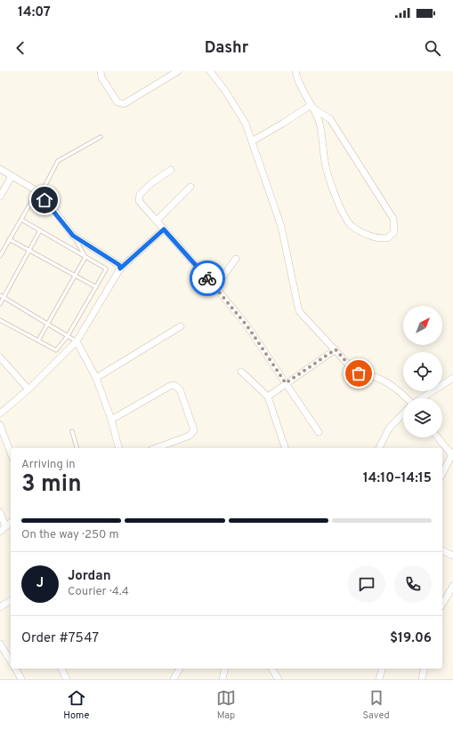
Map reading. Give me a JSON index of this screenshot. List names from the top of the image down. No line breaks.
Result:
{"north":"top right","page":{"status":"14:07","header":"Dashr","heading":["3 min","Arriving in","14:10–14:15"],"panel":["Jordan","Courier · 4.4","Order #7547","$19.06"],"bar":"On the way · 250 m","round":"J","tabs":["Home","Map","Saved"]}}
